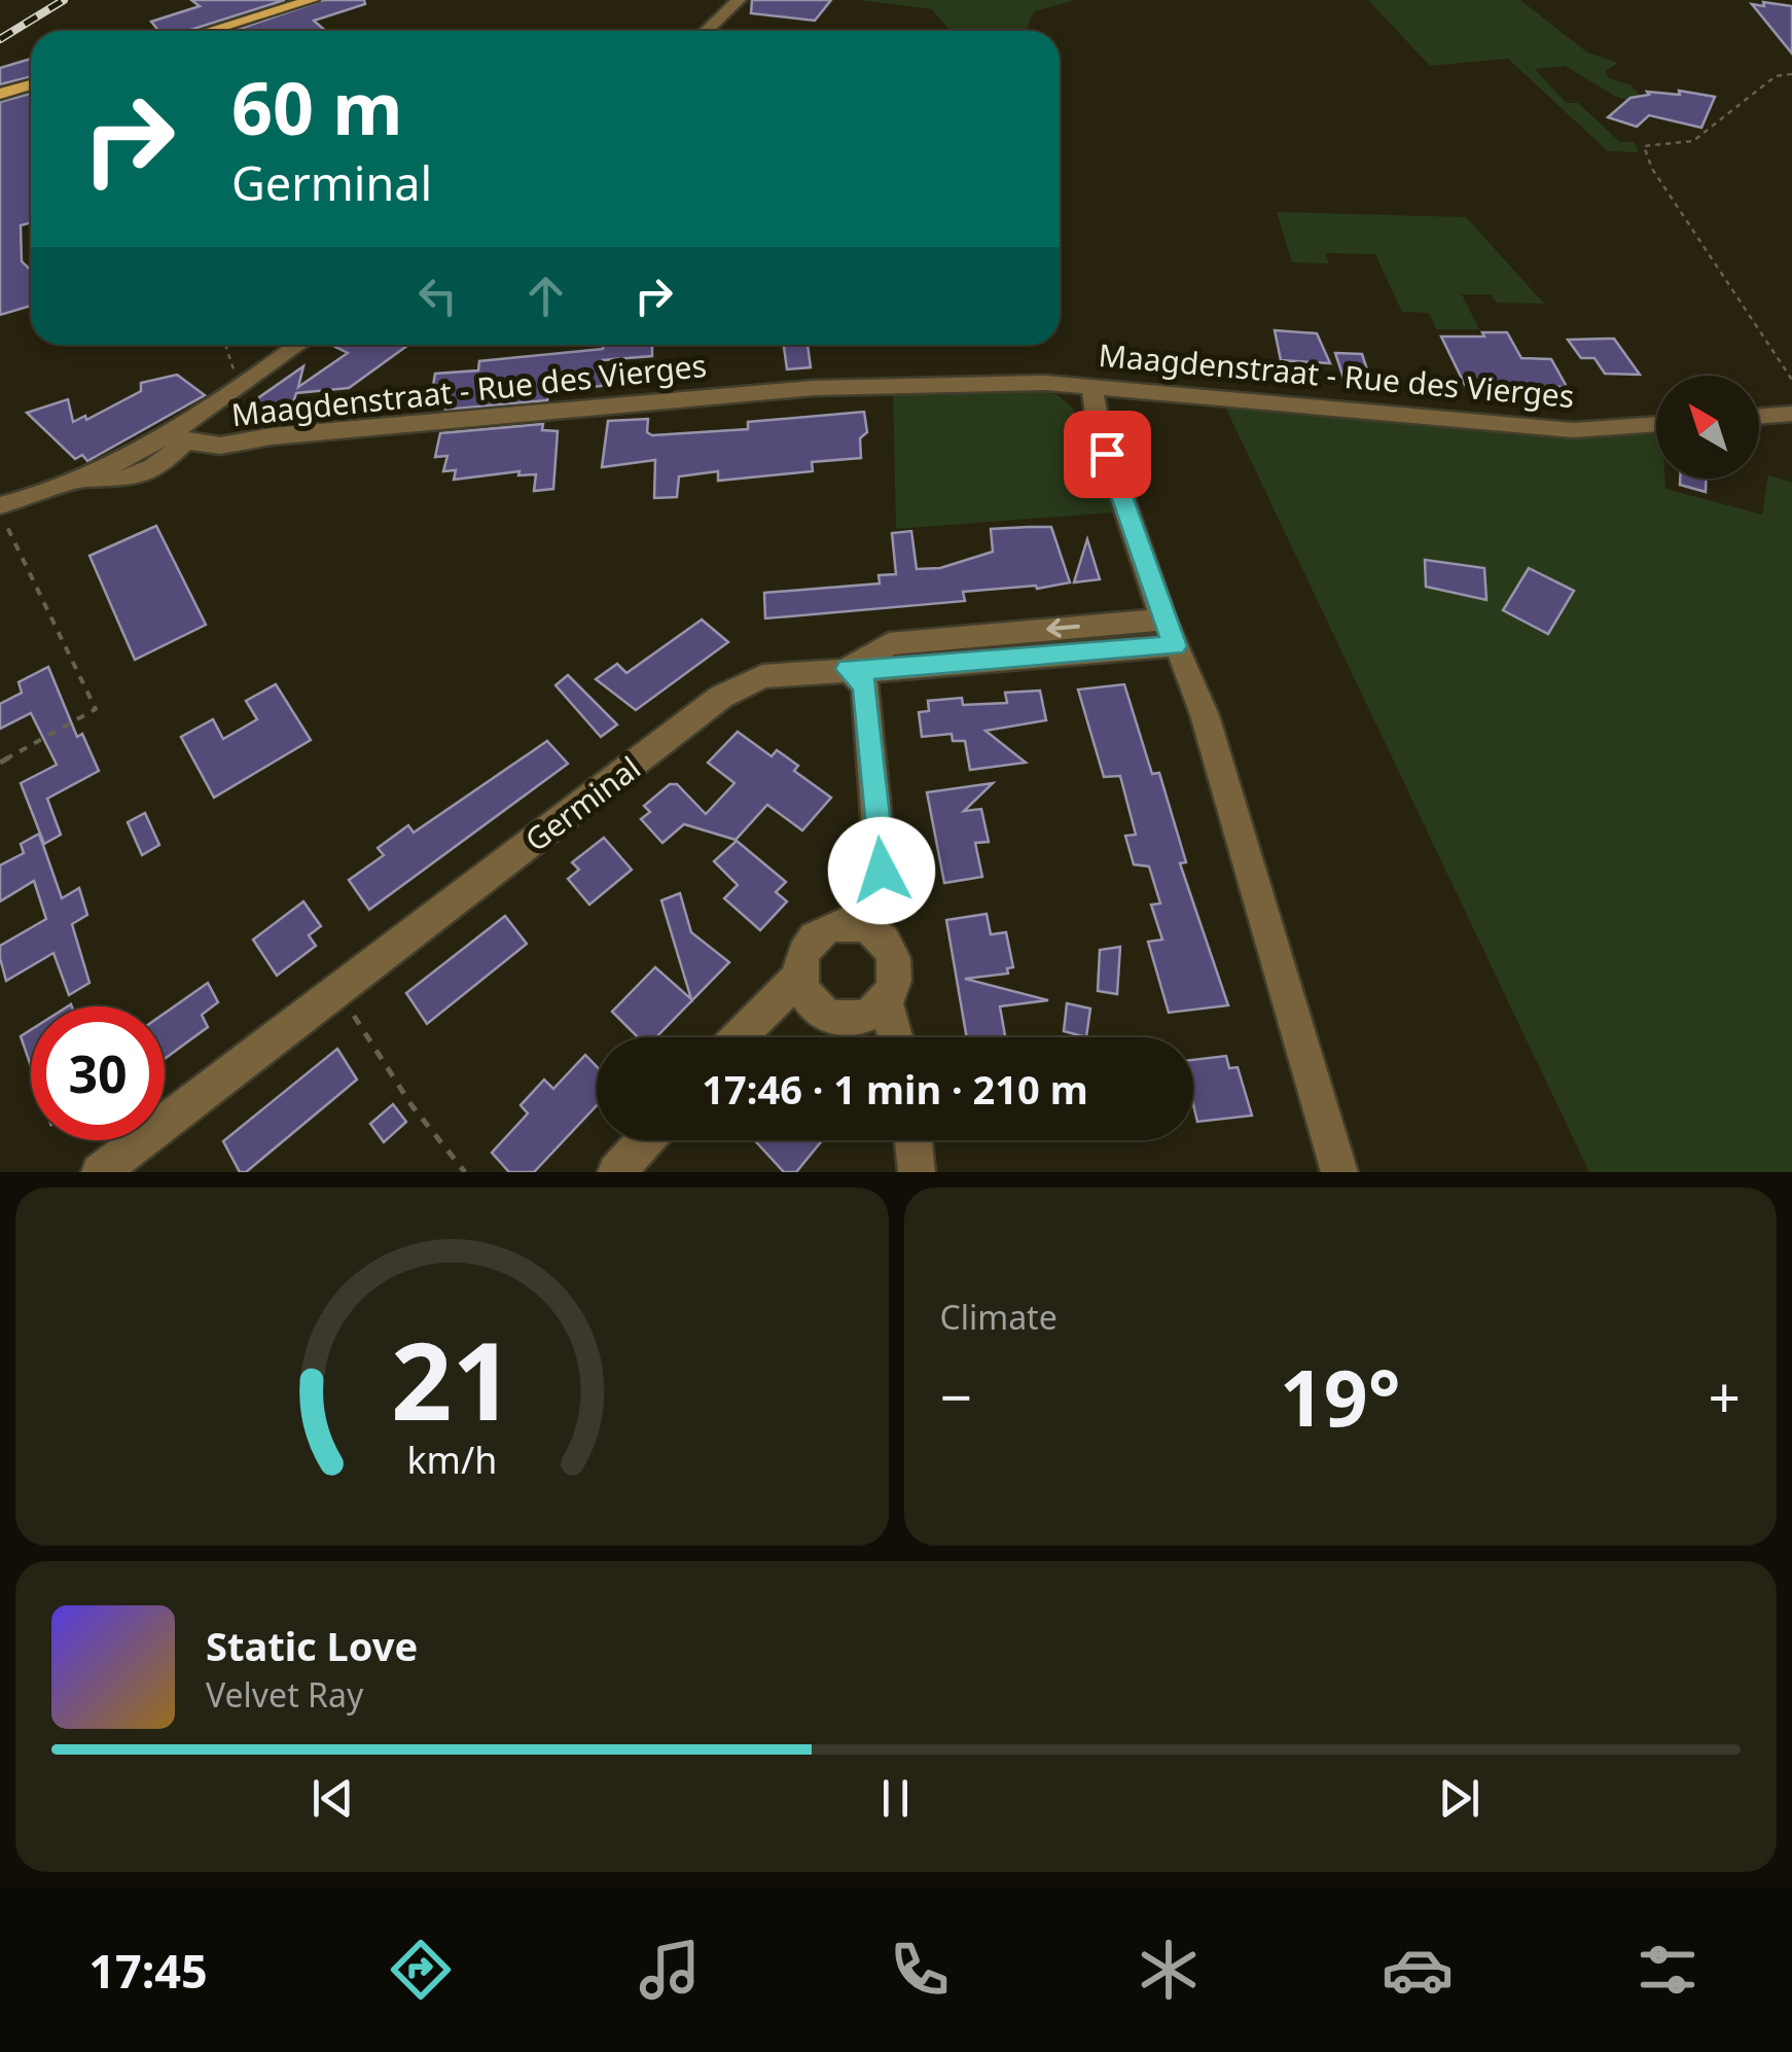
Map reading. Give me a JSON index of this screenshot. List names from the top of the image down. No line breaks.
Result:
{"streets":{"street":["Maagdenstraat - Rue des Vierges","Germinal"]},"north":"top left","page":{"turn":["60 m","Germinal"],"limit":"30","trip":"17:46 · 1 min · 210 m","tile":"Climate","heat":["−","19°","+"],"song":["Static Love","Velvet Ray"],"tabs":"17:45","gauge":["21","km/h"]}}
